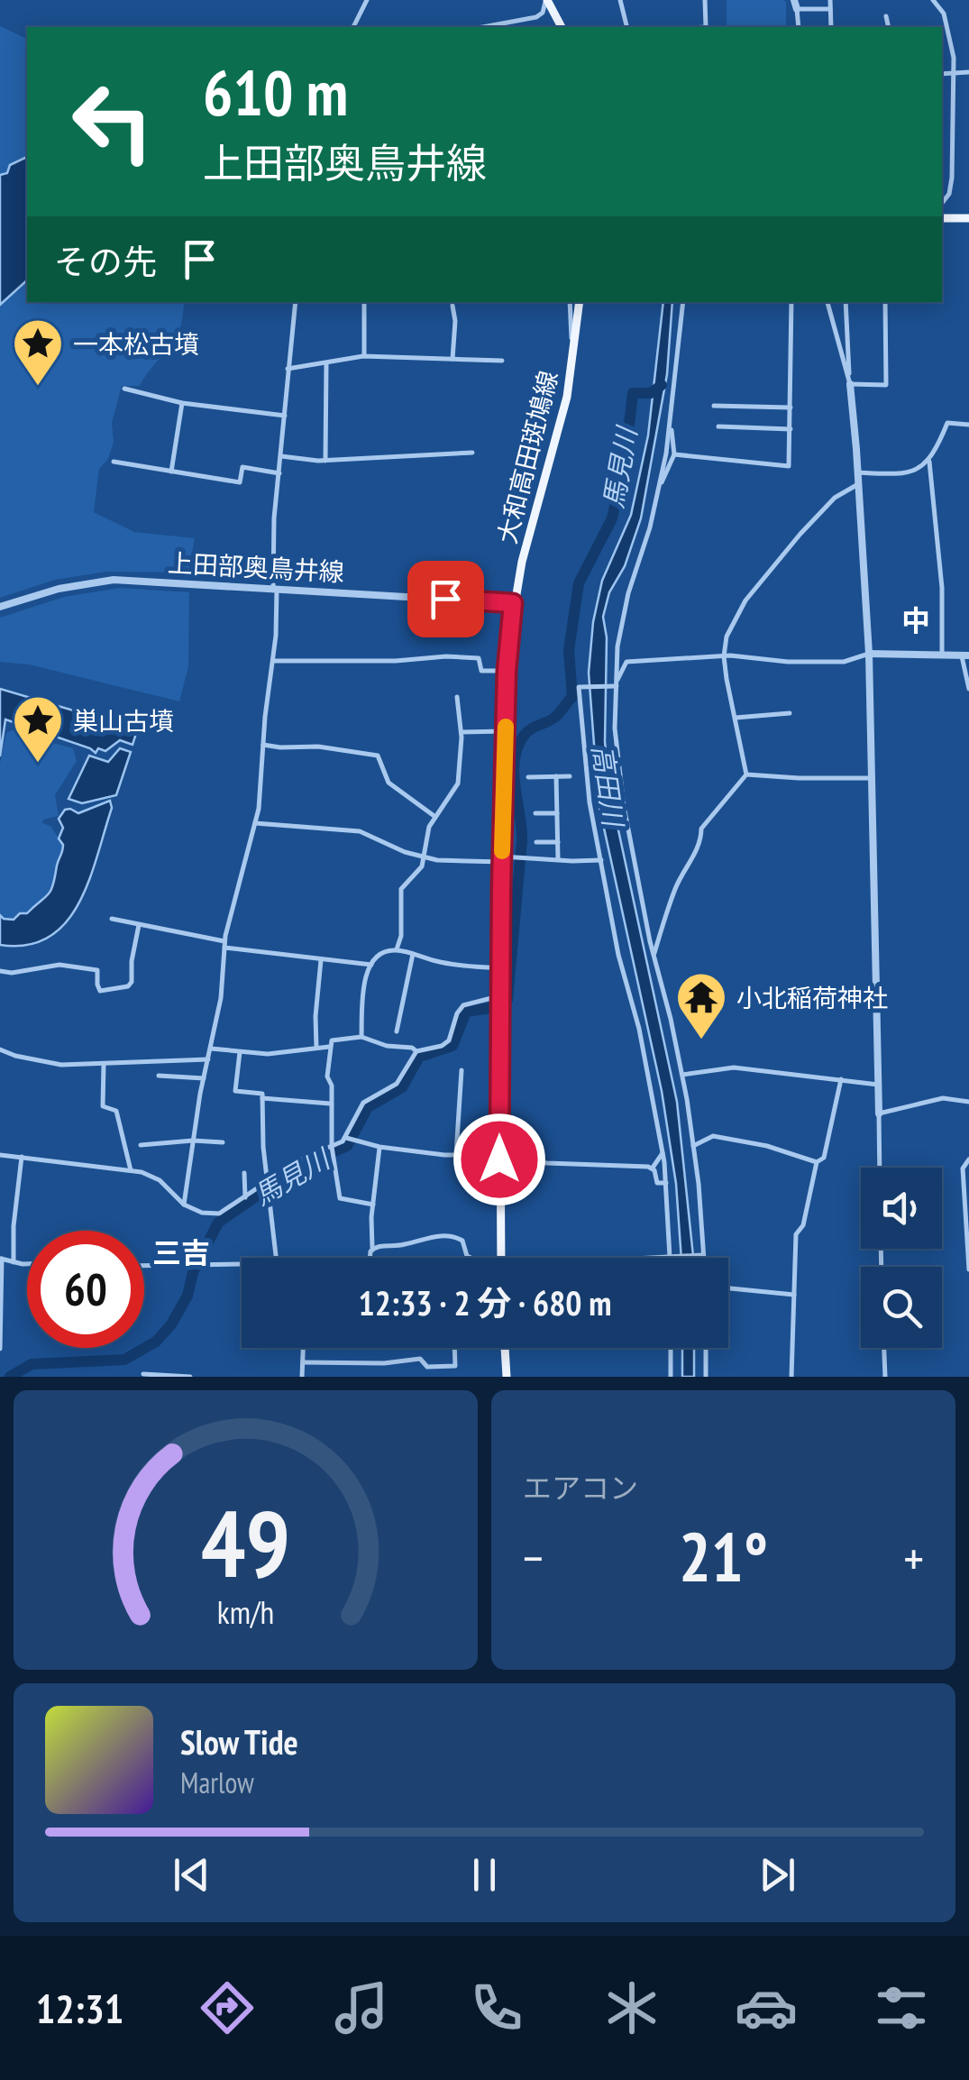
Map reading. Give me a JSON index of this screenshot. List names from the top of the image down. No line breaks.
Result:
{"streets":{"main road":["大和高田斑鳩線"],"street":["上田部奥鳥井線"]},"crossings":[["大和高田斑鳩線","上田部奥鳥井線"]],"districts":["中","三吉"],"water":["馬見川","高田川"],"places":{"place":["一本松古墳","巣山古墳"],"temple":["小北稲荷神社"]},"page":{"turn":["610 m","上田部奥鳥井線"],"then":"その先","limit":"60","trip":"12:33 · 2 分 · 680 m","tile":"エアコン","heat":["−","21°","+"],"song":["Slow Tide","Marlow"],"tabs":"12:31","gauge":["49","km/h"]}}
